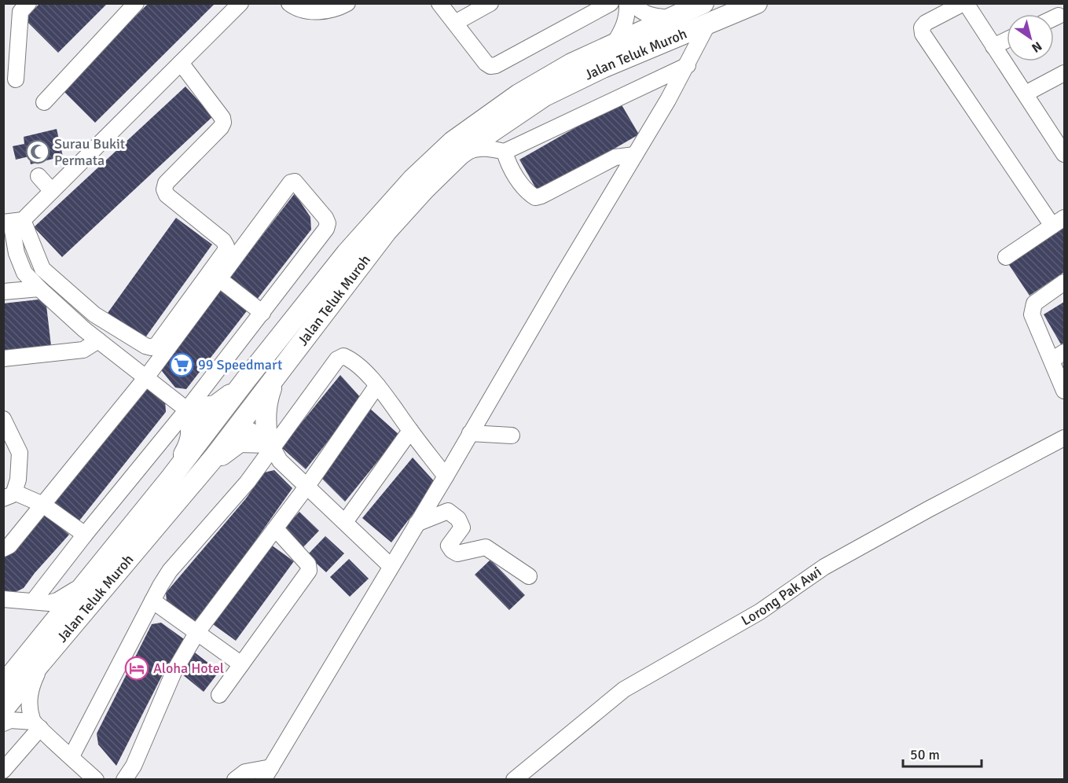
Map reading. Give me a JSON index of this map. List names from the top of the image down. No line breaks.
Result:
{"streets":{"main road":["Jalan Teluk Muroh"],"street":["Lorong Pak Awi"]},"places":{"mosque":["Surau Bukit Permata"],"supermarket":["99 Speedmart"],"hotel":["Aloha Hotel"]},"scale_bar":"50 m","north":"bottom right"}
